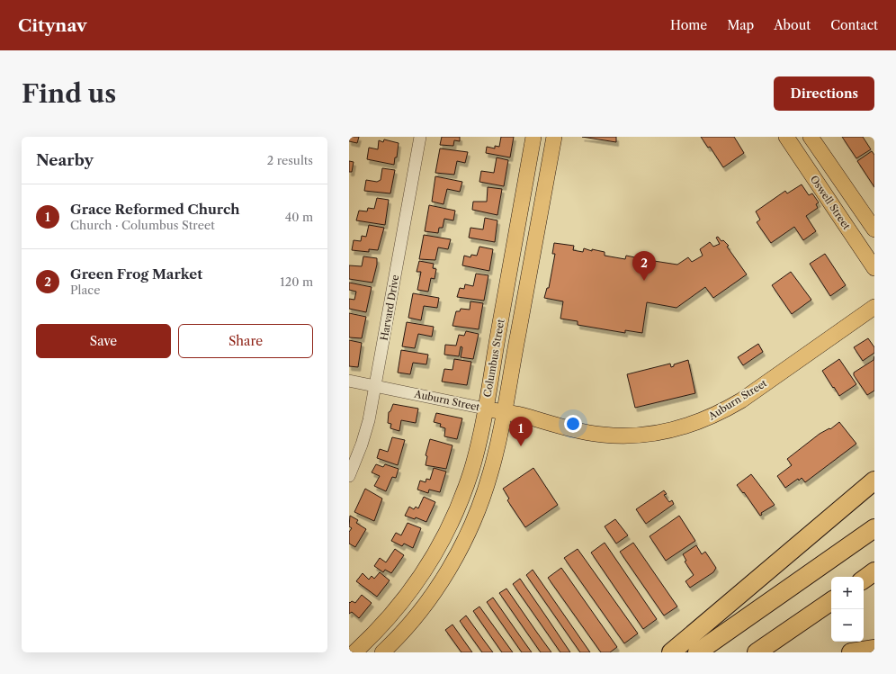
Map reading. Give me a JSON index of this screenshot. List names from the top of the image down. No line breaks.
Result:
{"streets":{"main road":["Oswell Street","Columbus Street","Auburn Street"],"street":["Harvard Drive"]},"crossings":[["Harvard Drive","Auburn Street"],["Columbus Street","Auburn Street"]],"page":{"header":"Citynav","nav":["Home","Map","About","Contact"],"buttons":["Directions",["Save","Share"]],"title":"Find us","heading":["Nearby","2 results"],"list":[{"mark":"1","name":"Grace Reformed Church","note":"Church · Columbus Street","value":"40 m"},{"mark":"2","name":"Green Frog Market","note":"Place","value":"120 m"}],"pins":["2","1"],"map_buttons":["+","−"]}}
